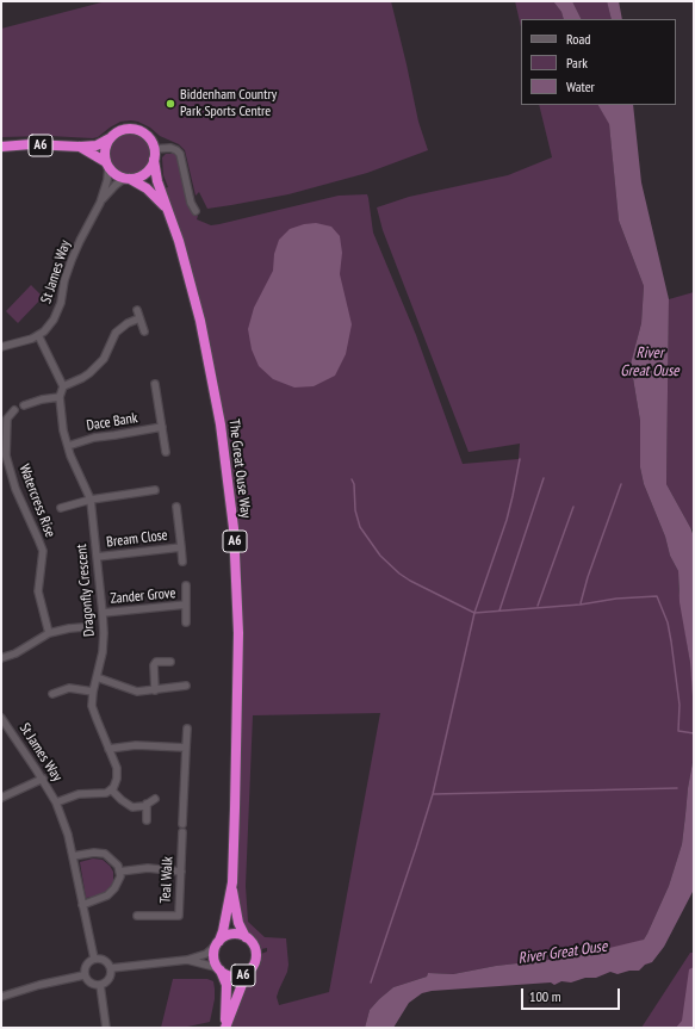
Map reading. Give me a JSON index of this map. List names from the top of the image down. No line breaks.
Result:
{"streets":{"highway":["A6","The Great Ouse Way"],"street":["St James Way","Dace Bank","Watercress Rise","Bream Close","Dragonfly Crescent","Zander Grove","Teal Walk"]},"crossings":[["A6","The Great Ouse Way"],["Dace Bank","Dragonfly Crescent"],["Bream Close","Dragonfly Crescent"],["Dragonfly Crescent","Zander Grove"]],"water":["River Great Ouse"],"places":["Biddenham Country Park Sports Centre"],"legend":["Road","Park","Water"],"scale_bar":"100 m"}
